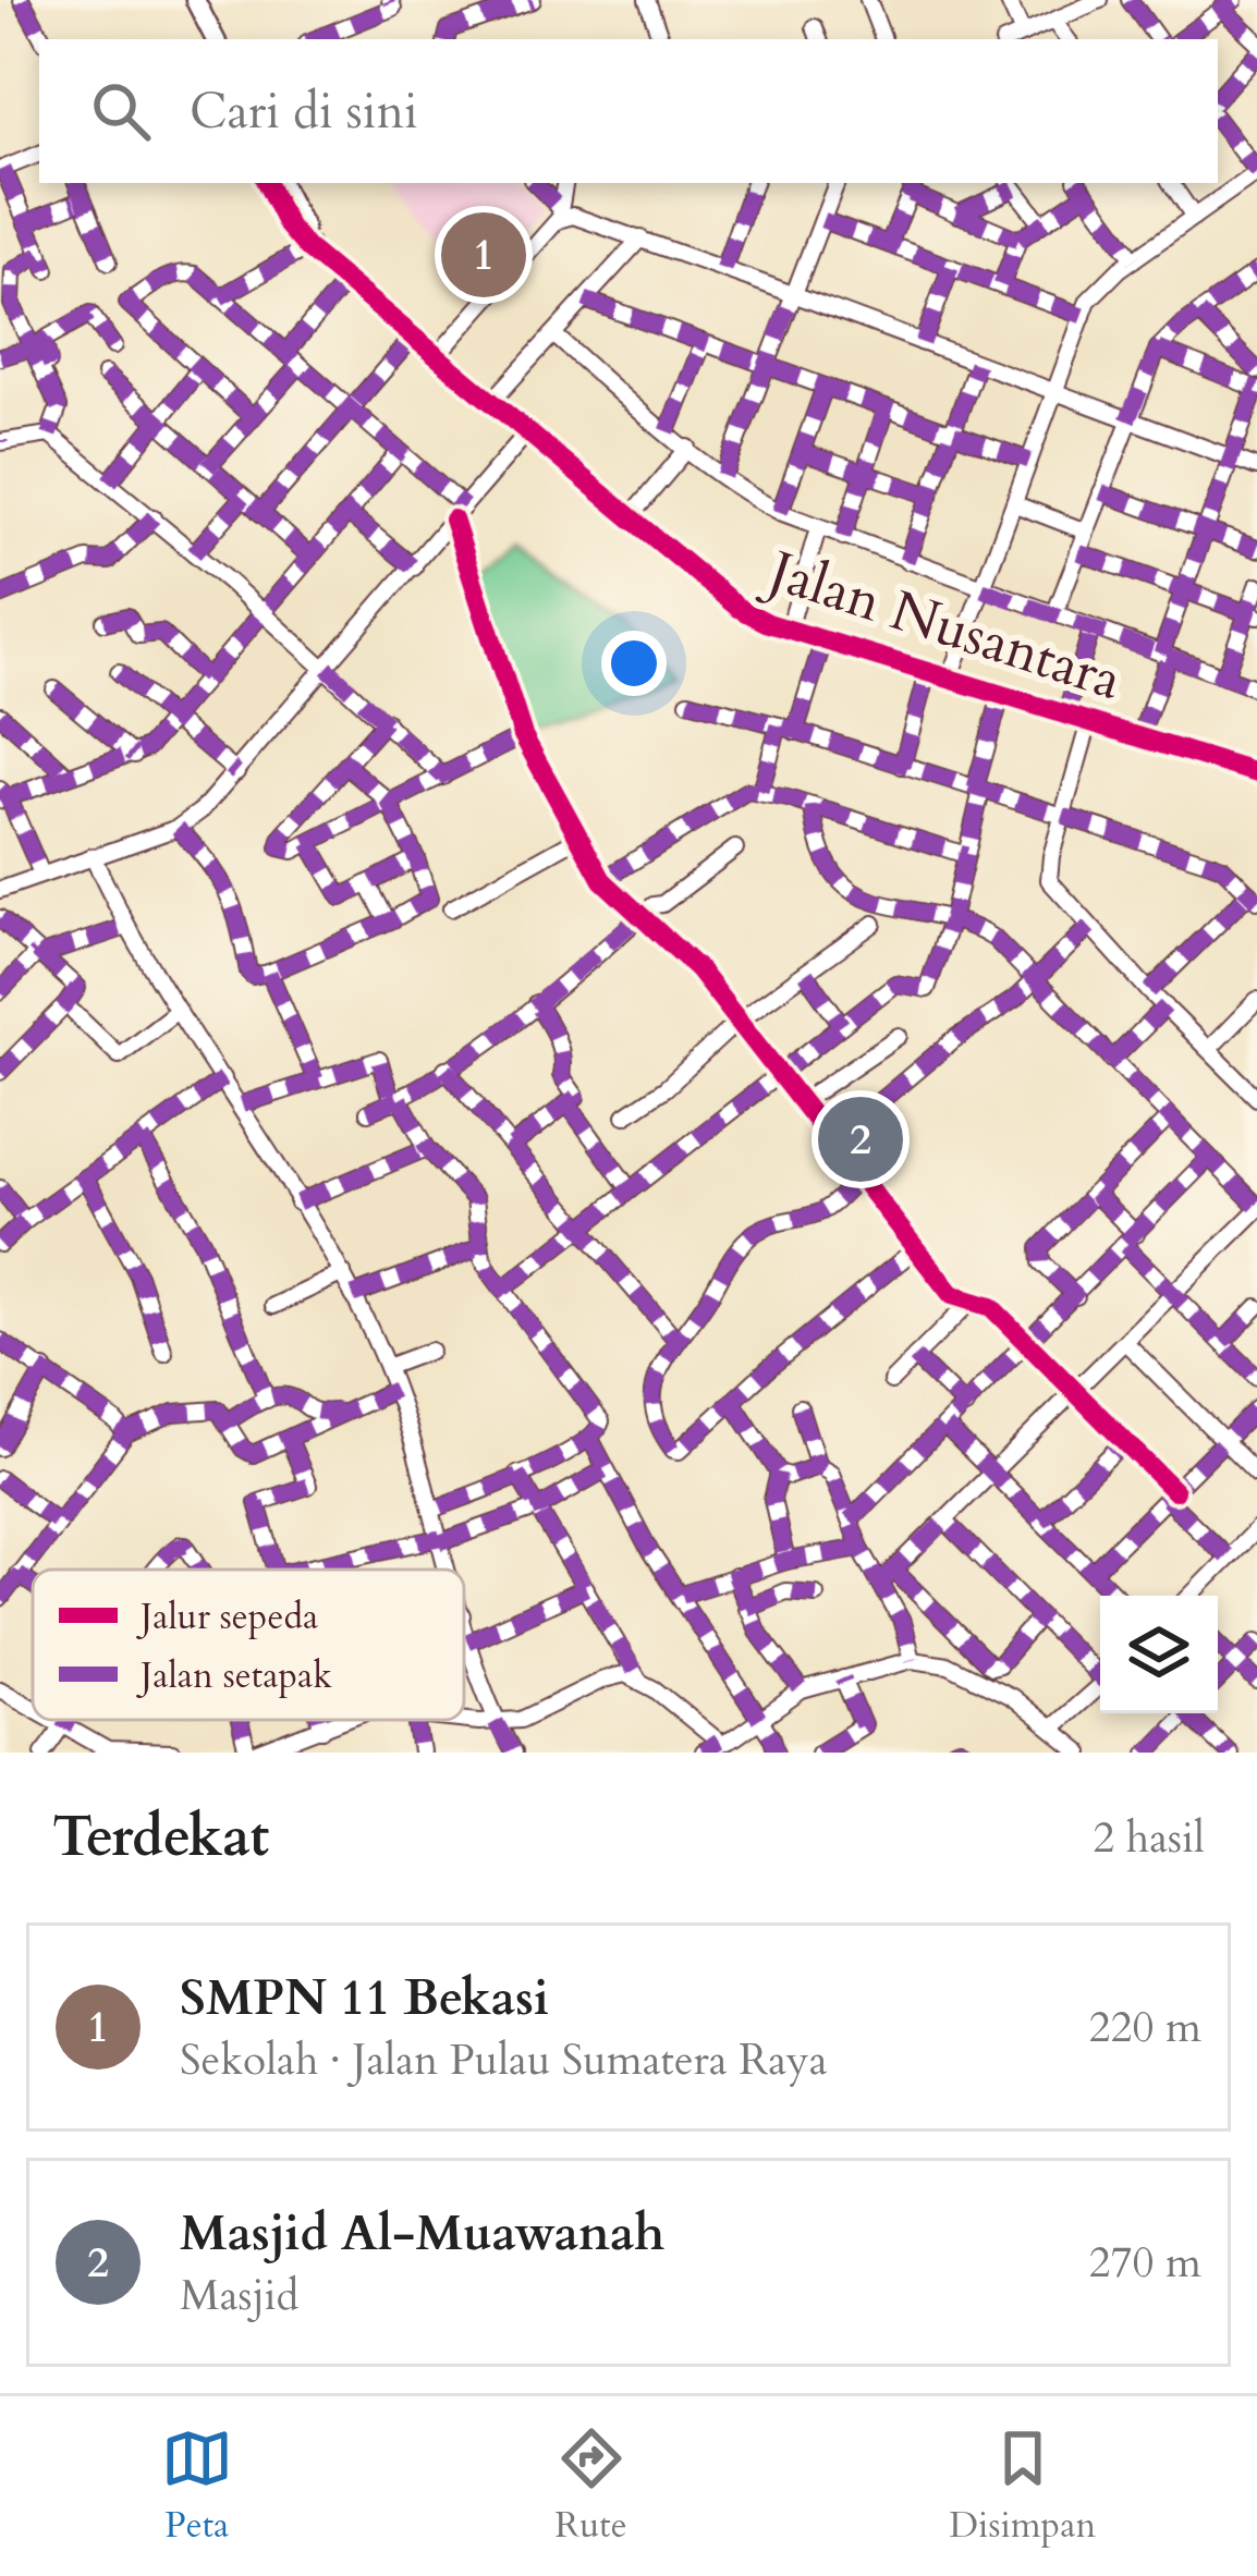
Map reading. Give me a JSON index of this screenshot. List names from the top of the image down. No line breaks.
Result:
{"streets":{"street":["Jalan Nusantara"]},"legend":["Jalur sepeda","Jalan setapak"],"page":{"search":"Cari di sini","pins":["1","2"],"heading":["Terdekat","2 hasil"],"list":[{"mark":"1","name":"SMPN 11 Bekasi","note":"Sekolah · Jalan Pulau Sumatera Raya","value":"220 m"},{"mark":"2","name":"Masjid Al-Muawanah","note":"Masjid","value":"270 m"}],"nav":["Peta","Rute","Disimpan"]}}
